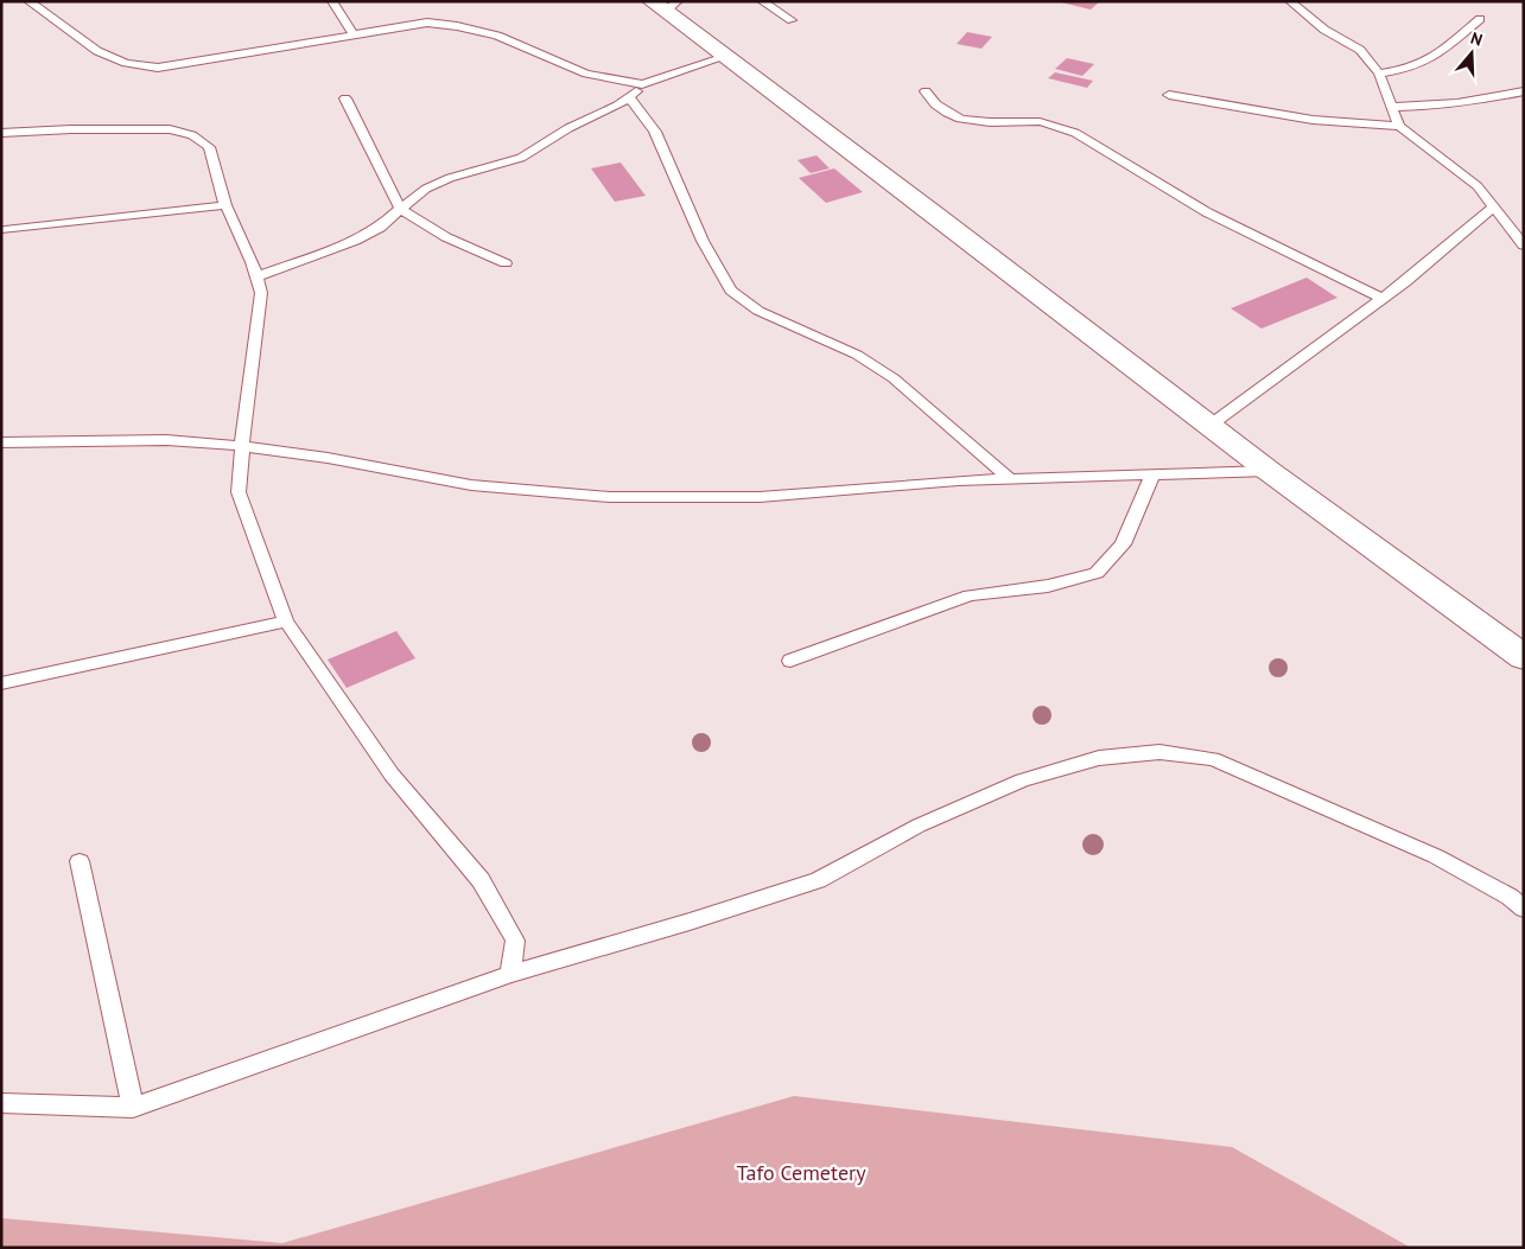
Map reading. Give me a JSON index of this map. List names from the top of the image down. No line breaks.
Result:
{"parks":["Tafo Cemetery"],"north":"top"}
